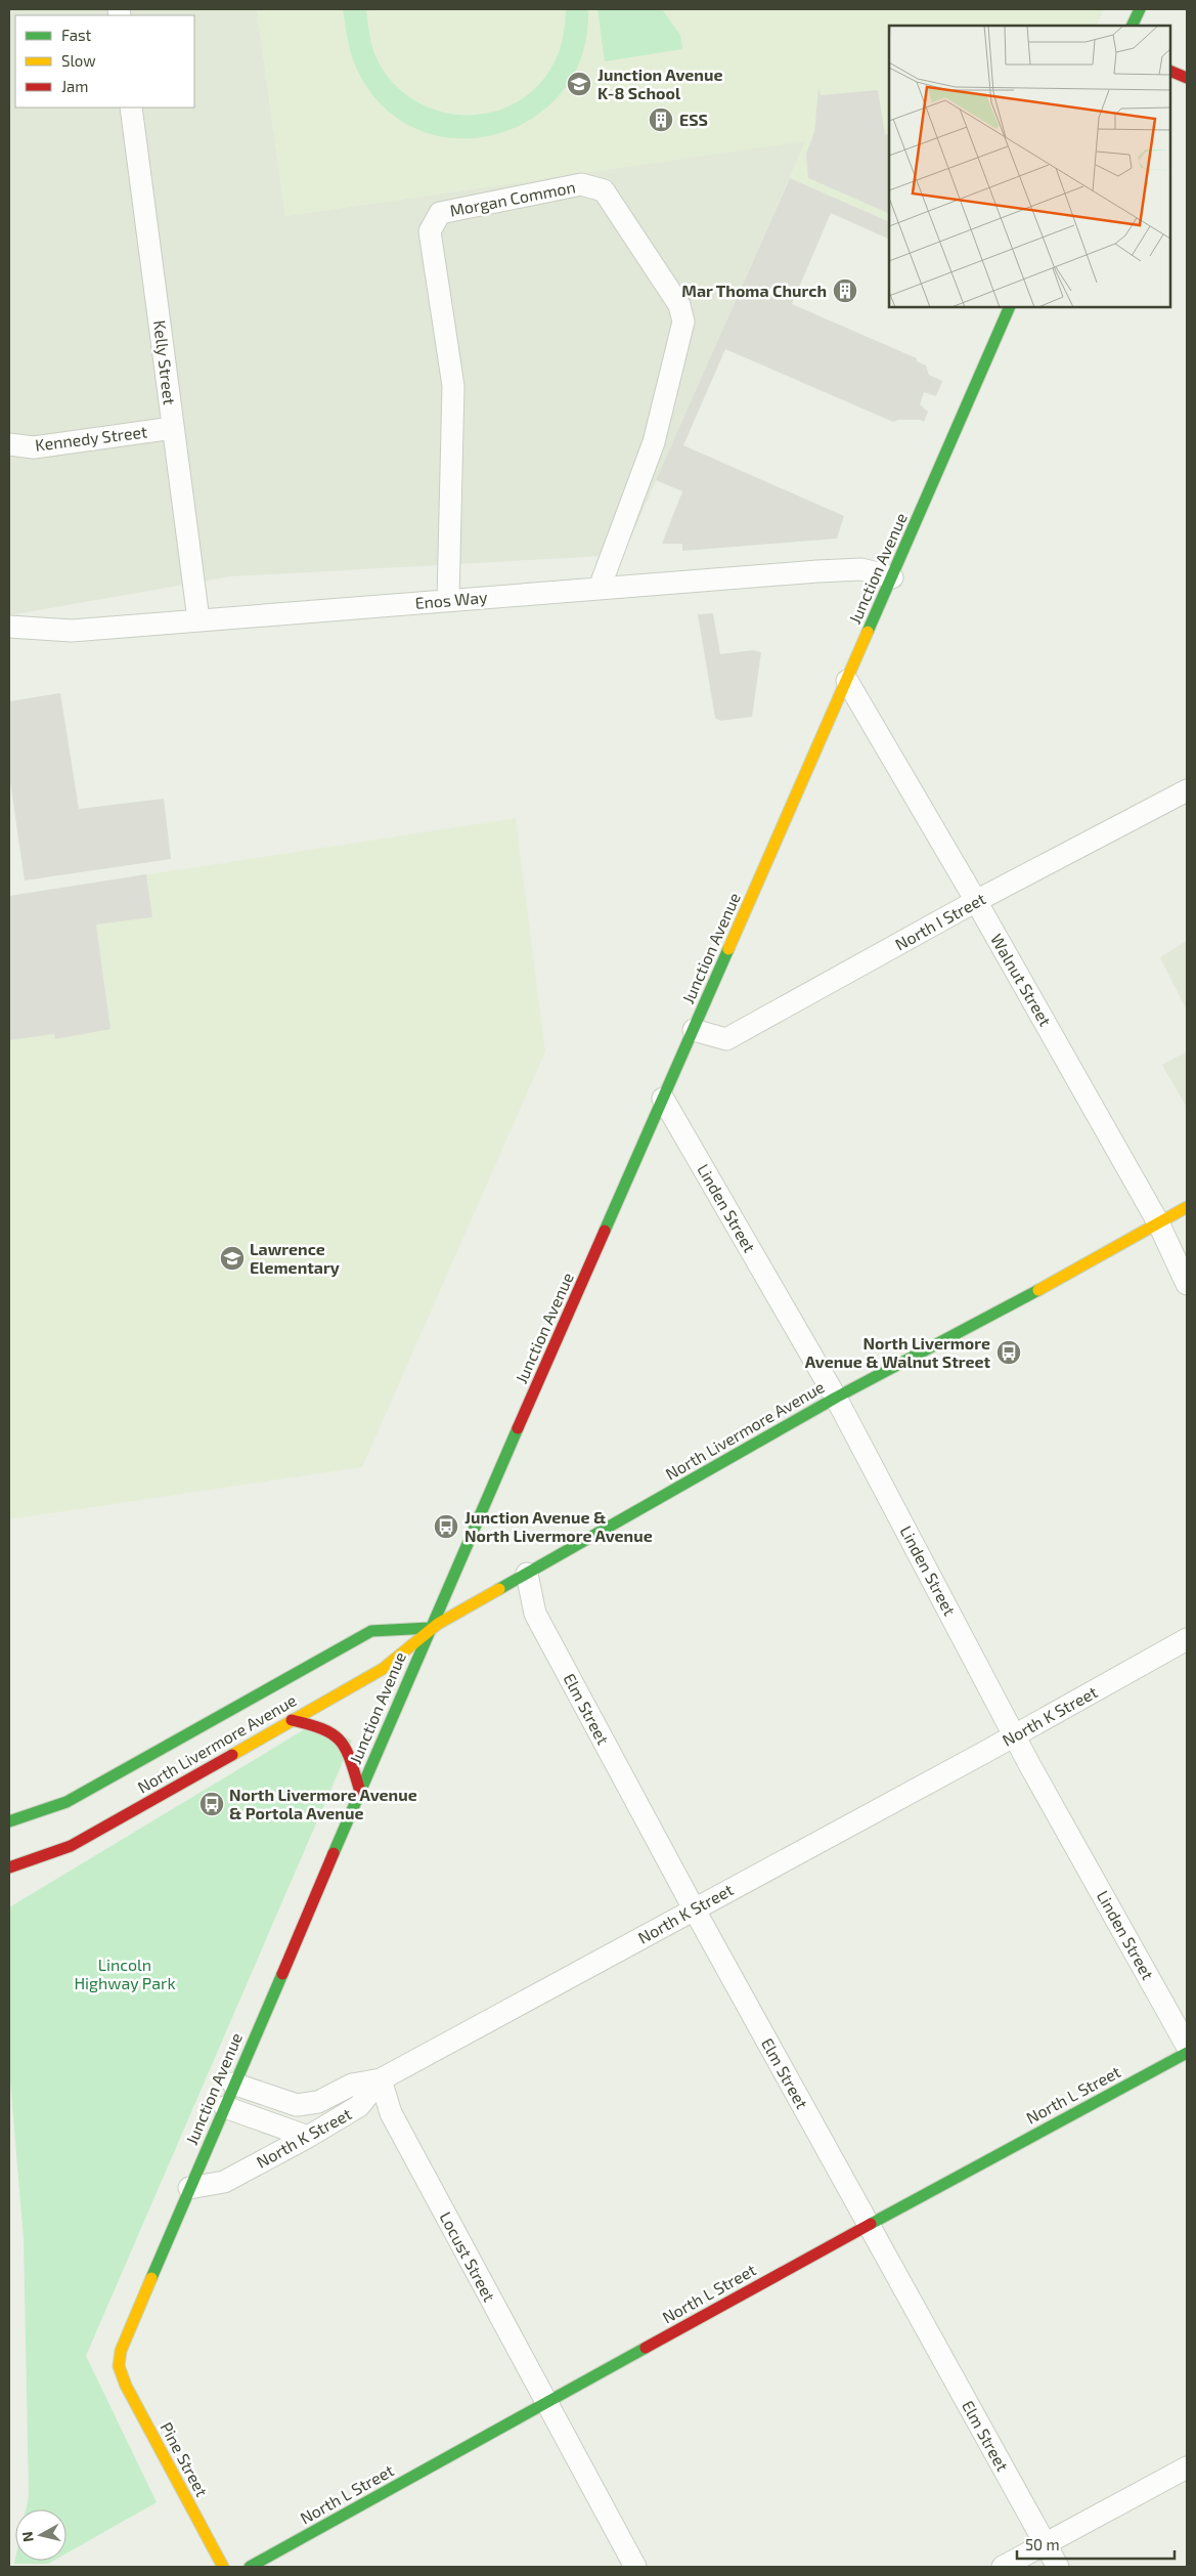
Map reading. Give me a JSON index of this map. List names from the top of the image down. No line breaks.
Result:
{"streets":{"street":["Morgan Common","Kelly Street","Kennedy Street","Junction Avenue","Enos Way","North I Street","Walnut Street","Linden Street","North Livermore Avenue","Elm Street","North K Street","North L Street","Locust Street","Pine Street"]},"crossings":[["Morgan Common","Enos Way"],["Kelly Street","Kennedy Street"],["Kelly Street","Enos Way"],["Junction Avenue","Enos Way"],["Junction Avenue","North I Street"],["Junction Avenue","Walnut Street"],["Junction Avenue","Linden Street"],["Junction Avenue","North Livermore Avenue"],["Junction Avenue","North K Street"],["Junction Avenue","Pine Street"],["North I Street","Walnut Street"],["Walnut Street","North Livermore Avenue"],["Linden Street","North Livermore Avenue"],["Linden Street","North K Street"],["North Livermore Avenue","Elm Street"],["Elm Street","North K Street"],["Elm Street","North L Street"],["North K Street","Locust Street"],["North L Street","Locust Street"]],"parks":["Lincoln Highway Park"],"places":{"school or university":["Junction Avenue K-8 School","Lawrence Elementary"],"building":["ESS","Mar Thoma Church"],"bus stop":["North Livermore Avenue & Walnut Street","Junction Avenue & North Livermore Avenue","North Livermore Avenue & Portola Avenue"]},"legend":["Fast","Slow","Jam"],"scale_bar":"50 m","north":"left"}
